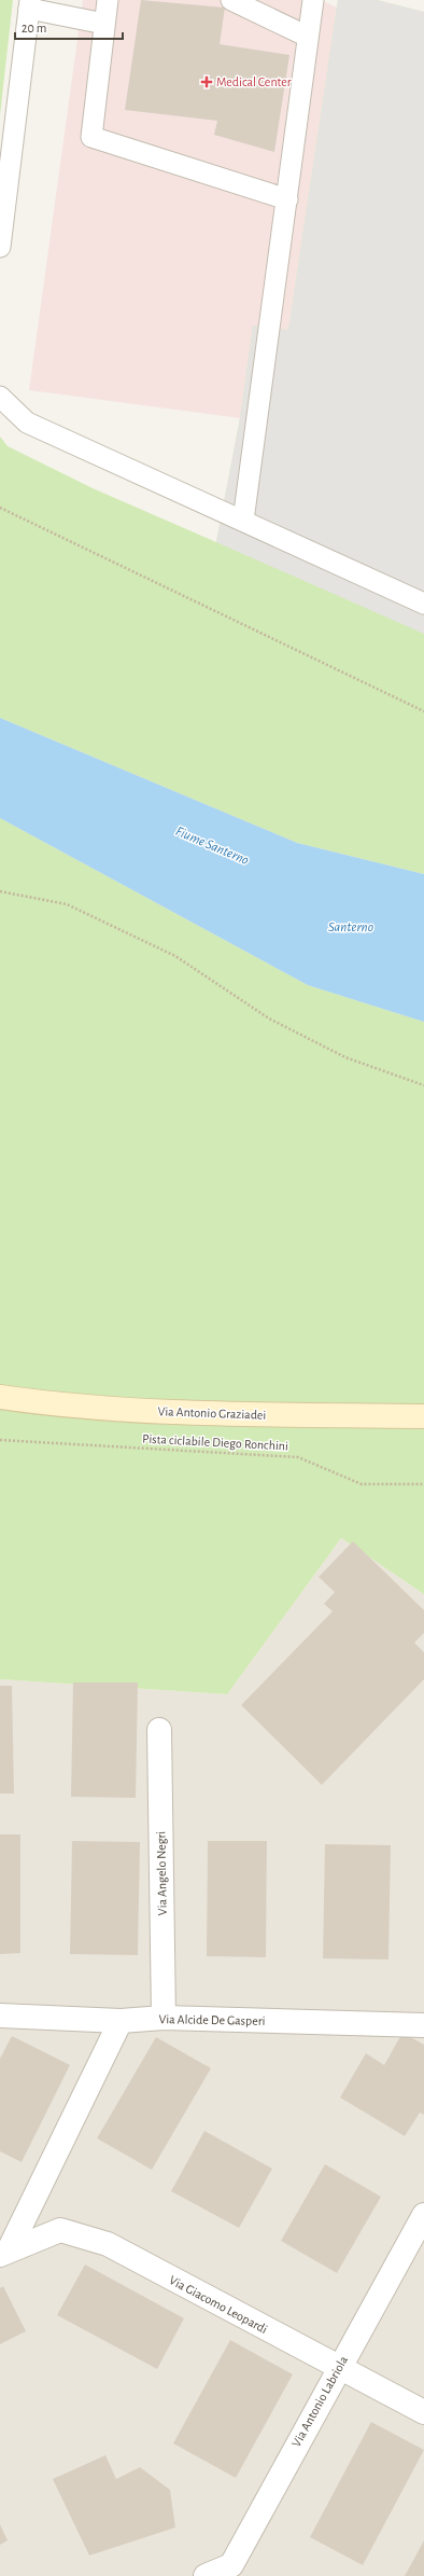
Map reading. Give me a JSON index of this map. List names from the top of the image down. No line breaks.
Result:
{"streets":{"street":["Via Antonio Graziadei","Via Angelo Negri","Via Alcide De Gasperi","Via Giacomo Leopardi","Via Antonio Labriola"],"path":["Pista ciclabile Diego Ronchini"]},"crossings":[["Via Angelo Negri","Via Alcide De Gasperi"],["Via Alcide De Gasperi","Via Giacomo Leopardi"],["Via Giacomo Leopardi","Via Antonio Labriola"]],"water":["Fiume Santerno","Santerno"],"places":{"health":["Medical Center"]},"scale_bar":"20 m"}
